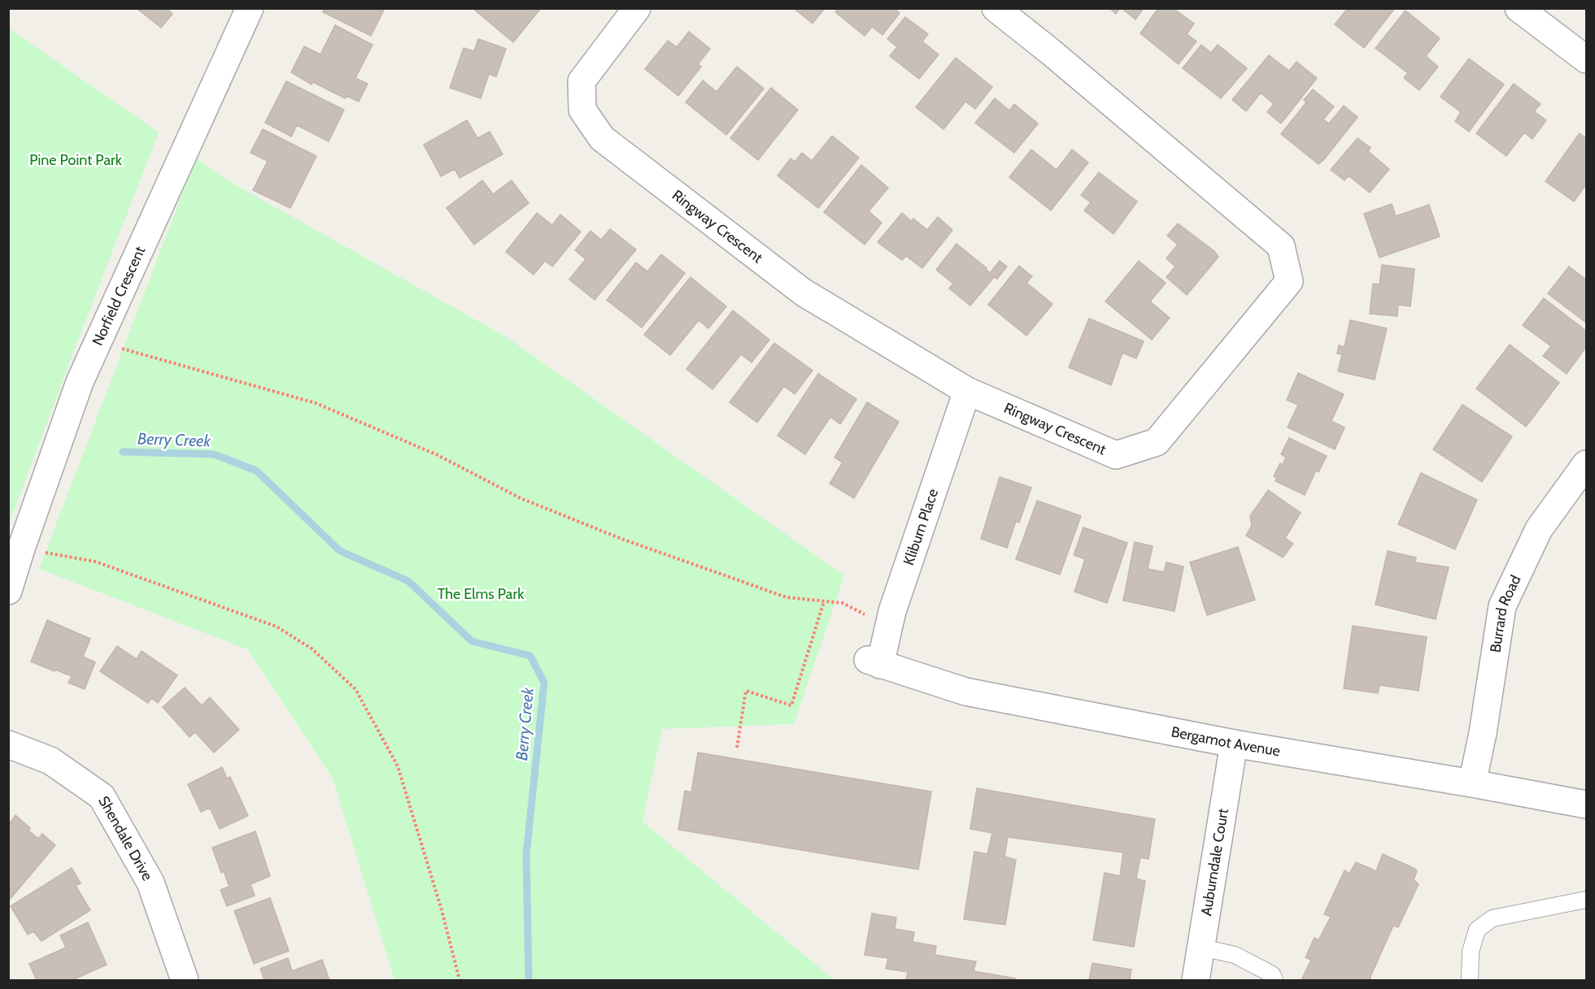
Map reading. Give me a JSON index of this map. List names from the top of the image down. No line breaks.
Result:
{"streets":{"street":["Ringway Crescent","Norfield Crescent","Kliburn Place","Burrard Road","Bergamot Avenue","Shendale Drive","Auburndale Court"]},"crossings":[["Ringway Crescent","Kliburn Place"],["Kliburn Place","Bergamot Avenue"],["Burrard Road","Bergamot Avenue"],["Bergamot Avenue","Auburndale Court"]],"water":["Berry Creek"],"parks":["Pine Point Park","The Elms Park"]}
